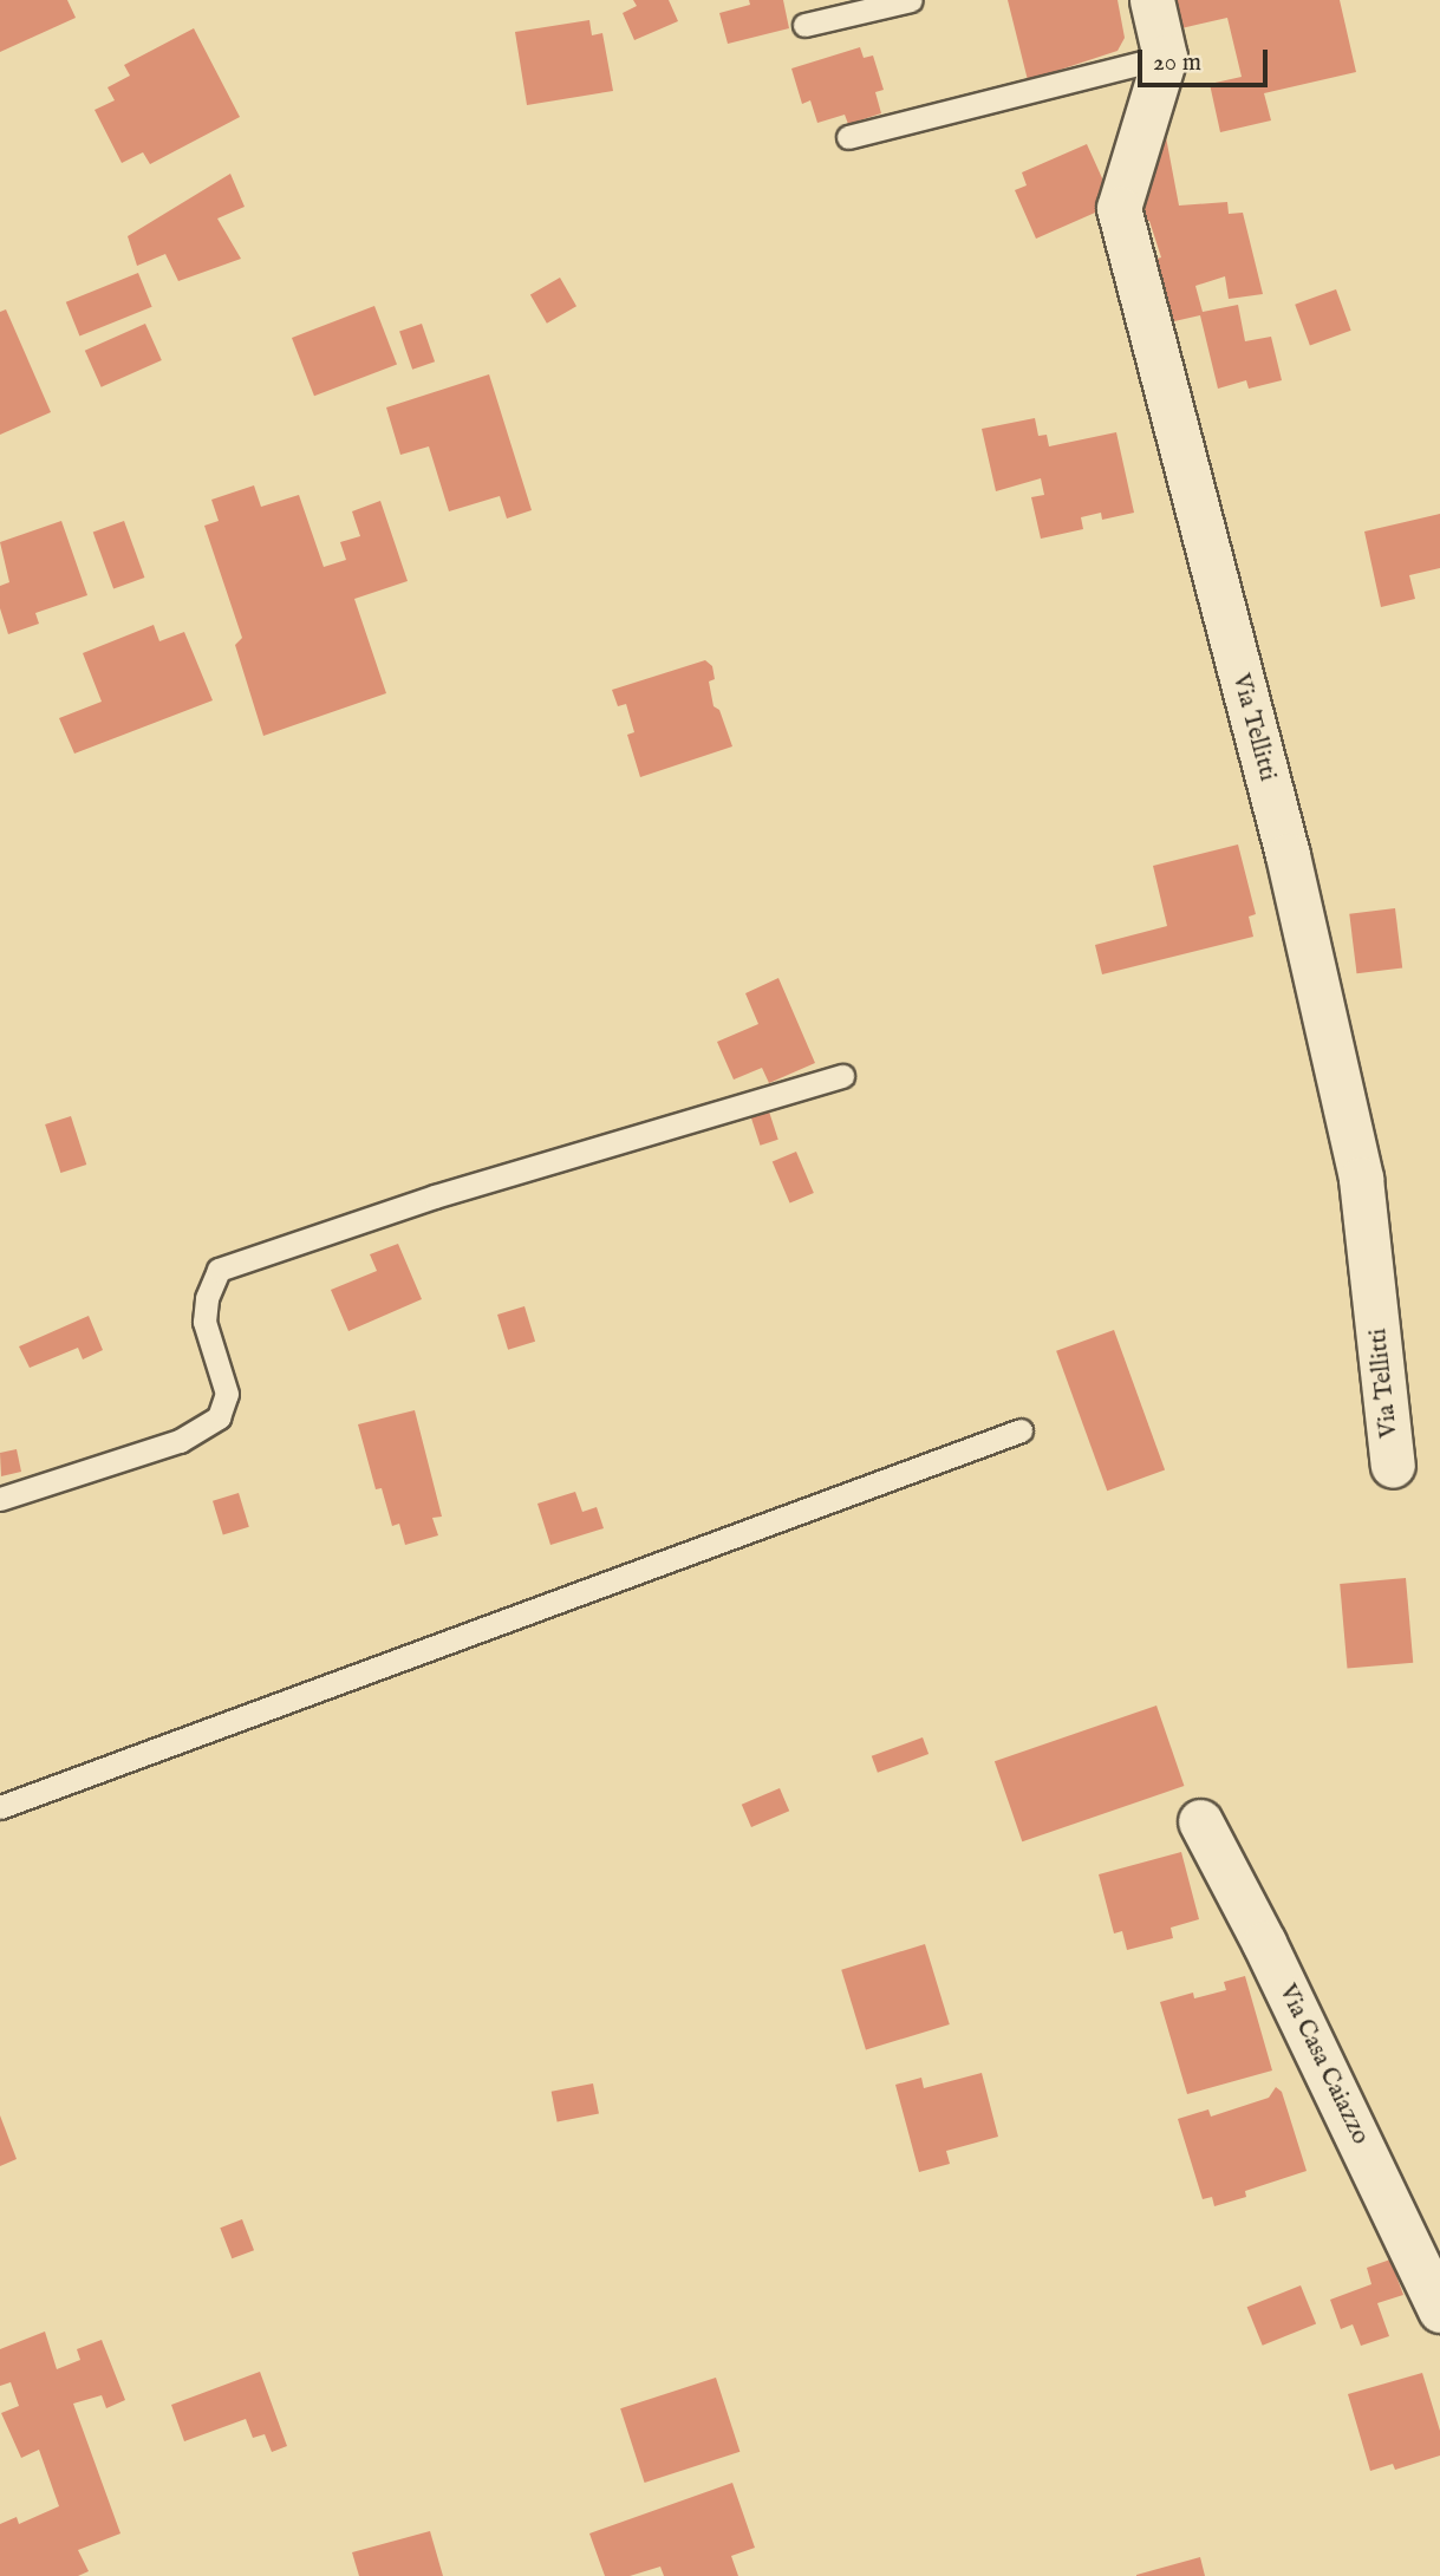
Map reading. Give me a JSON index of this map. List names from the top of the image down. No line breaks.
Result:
{"streets":{"street":["Via Tellitti","Via Casa Caiazzo"]},"scale_bar":"20 m"}
